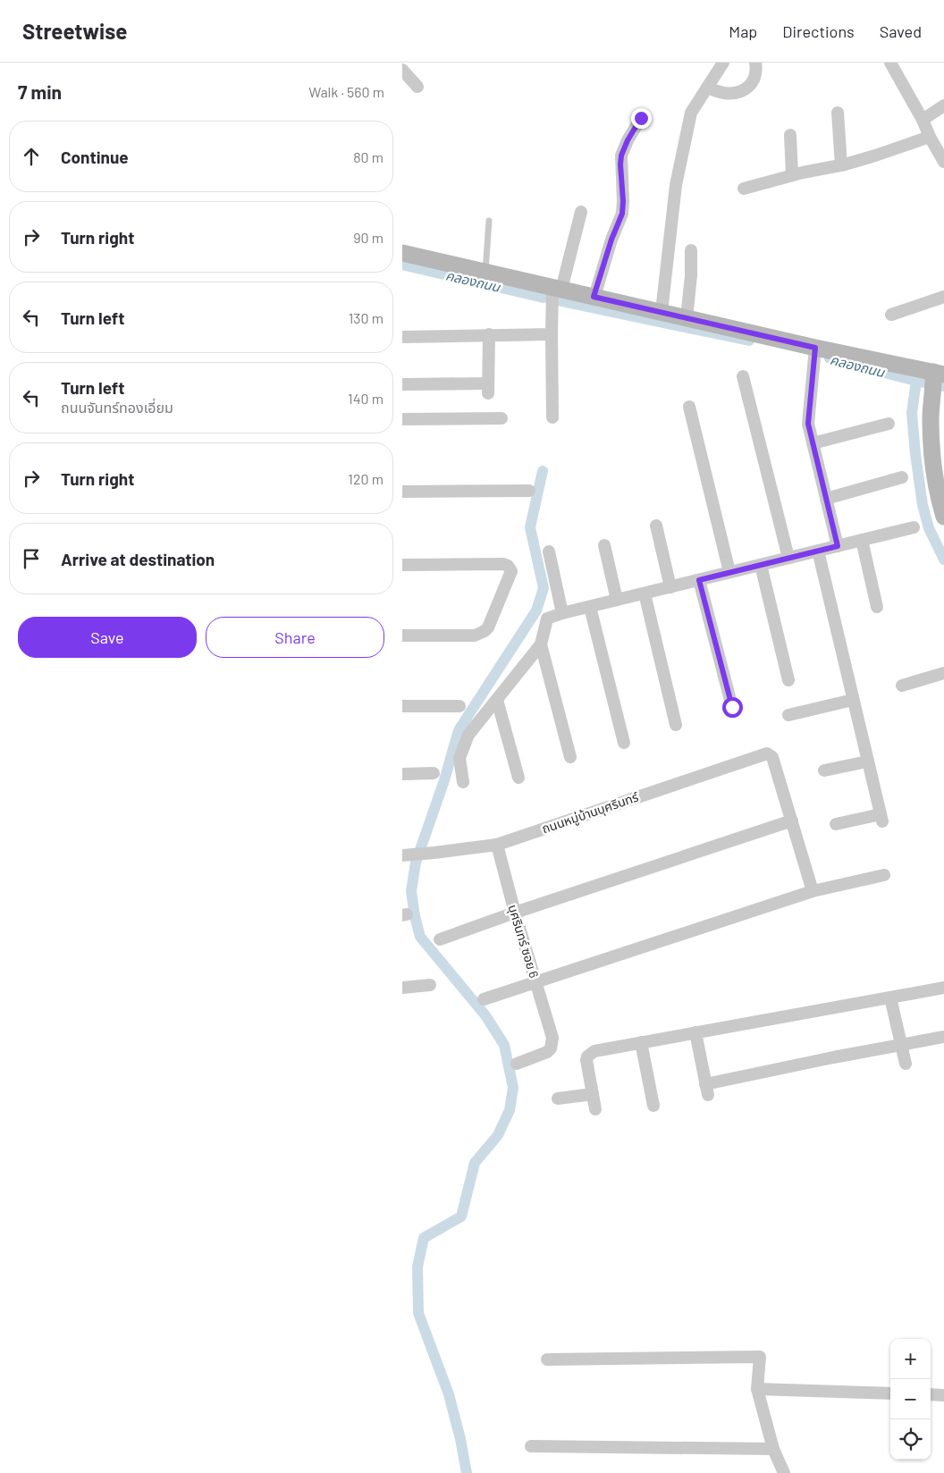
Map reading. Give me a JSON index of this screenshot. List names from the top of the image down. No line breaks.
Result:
{"streets":{"street":["ถนนหมู่บ้านบุศรินทร์","บุศรินทร์ ซอย 6"]},"crossings":[["ถนนหมู่บ้านบุศรินทร์","บุศรินทร์ ซอย 6"]],"water":["คลองถนน"],"page":{"header":"Streetwise","nav":["Map","Directions","Saved"],"heading":["7 min","Walk · 560 m"],"list":[["Continue","80 m"],["Turn right","90 m"],["Turn left","130 m"],["Turn left","ถนนจันทร์ทองเอี่ยม","140 m"],["Turn right","120 m"],"Arrive at destination"],"buttons":["Save","Share"],"map_buttons":["+","−"]}}
